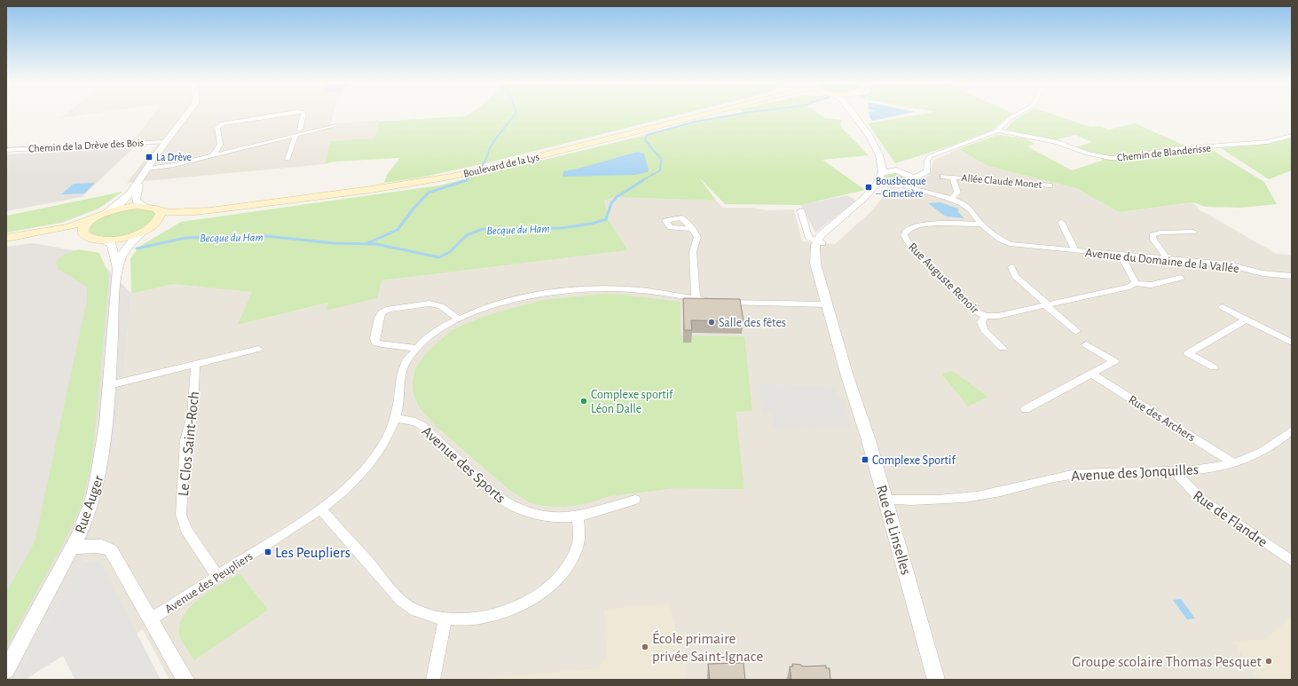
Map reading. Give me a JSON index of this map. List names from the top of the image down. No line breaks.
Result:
{"streets":{"main road":["Boulevard de la Lys"],"street":["Chemin de la Drève des Bois","Chemin de Blanderisse","Allée Claude Monet","Avenue du Domaine de la Vallée","Rue Auguste Renoir","Rue des Archers","Le Clos Saint-Roch","Avenue des Sports","Avenue des Jonquilles","Rue Auger","Rue de Flandre","Rue de Linselles","Avenue des Peupliers"]},"crossings":[["Boulevard de la Lys","Rue Auger"],["Allée Claude Monet","Avenue du Domaine de la Vallée"],["Avenue du Domaine de la Vallée","Rue Auguste Renoir"],["Avenue du Domaine de la Vallée","Rue de Linselles"],["Rue des Archers","Avenue des Jonquilles"],["Le Clos Saint-Roch","Avenue des Peupliers"],["Avenue des Sports","Avenue des Peupliers"],["Avenue des Jonquilles","Rue de Flandre"],["Avenue des Jonquilles","Rue de Linselles"],["Rue Auger","Avenue des Peupliers"],["Rue de Linselles","Avenue des Peupliers"]],"water":["Becque du Ham"],"places":{"transit":["La Drève","Bousbecque – Cimetière","Complexe Sportif","Les Peupliers"],"other":["Salle des fêtes","Complexe sportif Léon Dalle","École primaire privée Saint-Ignace","Groupe scolaire Thomas Pesquet"]}}
